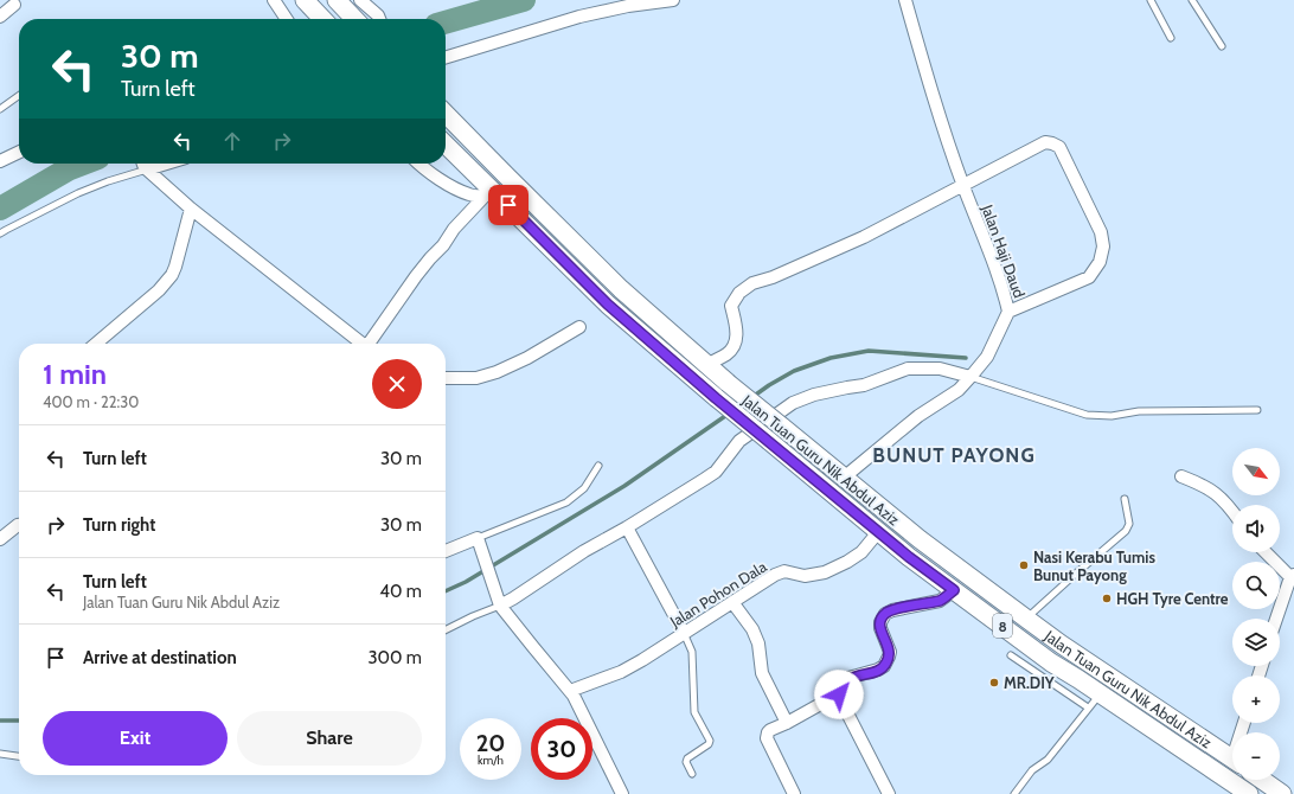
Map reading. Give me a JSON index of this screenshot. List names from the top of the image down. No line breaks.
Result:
{"streets":{"main road":["Jalan Tuan Guru Nik Abdul Aziz","8"],"street":["Jalan Haji Daud","Jalan Pohon Dala"]},"crossings":[["Jalan Haji Daud","Jalan Tuan Guru Nik Abdul Aziz"],["Jalan Tuan Guru Nik Abdul Aziz","Jalan Pohon Dala"]],"districts":["BUNUT PAYONG"],"places":["Nasi Kerabu Tumis Bunut Payong","HGH Tyre Centre","MR.DIY"],"north":"bottom right","page":{"turn":["30 m","Turn left"],"heading":["1 min","400 m · 22:30"],"list":[{"name":"Turn left","value":"30 m"},{"name":"Turn right","value":"30 m"},{"name":"Turn left","note":"Jalan Tuan Guru Nik Abdul Aziz","value":"40 m"},{"name":"Arrive at destination","value":"300 m"}],"map_buttons":["+","−"],"buttons":["Exit","Share"],"speed":"20 km/h","limit":"30"}}
